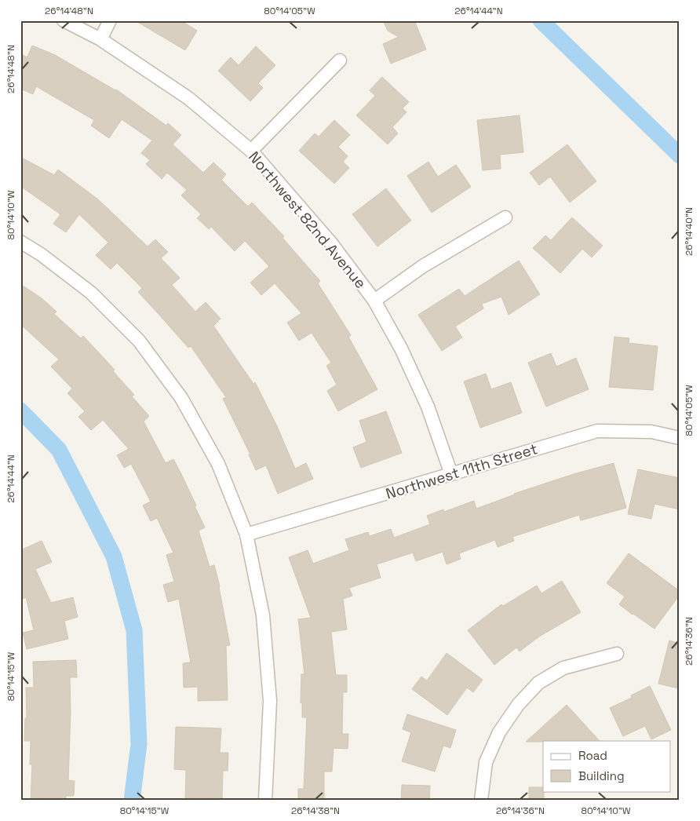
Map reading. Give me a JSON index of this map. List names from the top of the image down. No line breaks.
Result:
{"streets":{"street":["Northwest 82nd Avenue","Northwest 11th Street"]},"crossings":[["Northwest 82nd Avenue","Northwest 11th Street"]],"legend":["Road","Building"],"coordinates":["26°14'48\"N","80°14'05\"W","26°14'44\"N","80°14'10\"W","26°14'40\"N","26°14'36\"N","80°14'15\"W","26°14'38\"N"]}
